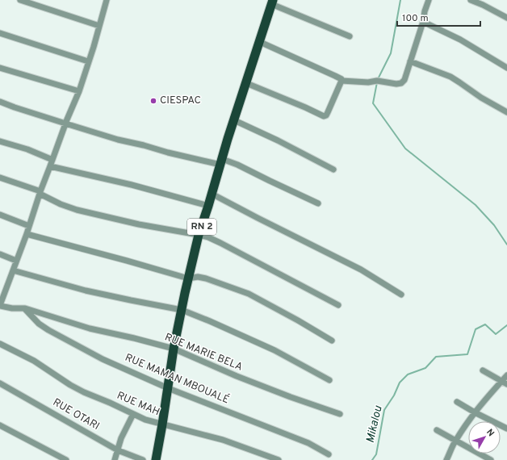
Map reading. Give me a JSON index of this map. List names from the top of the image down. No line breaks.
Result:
{"streets":{"highway":["RN 2"],"street":["RUE MARIE BELA","RUE MAMAN MBOUALÉ","RUE MAH","RUE OTARI"]},"crossings":[["RN 2","RUE MARIE BELA"],["RN 2","RUE MAMAN MBOUALÉ"],["RN 2","RUE MAH"],["RUE MARIE BELA","RUE MAMAN MBOUALÉ"]],"water":["Mikalou"],"places":["CIESPAC"],"scale_bar":"100 m","north":"top right"}
